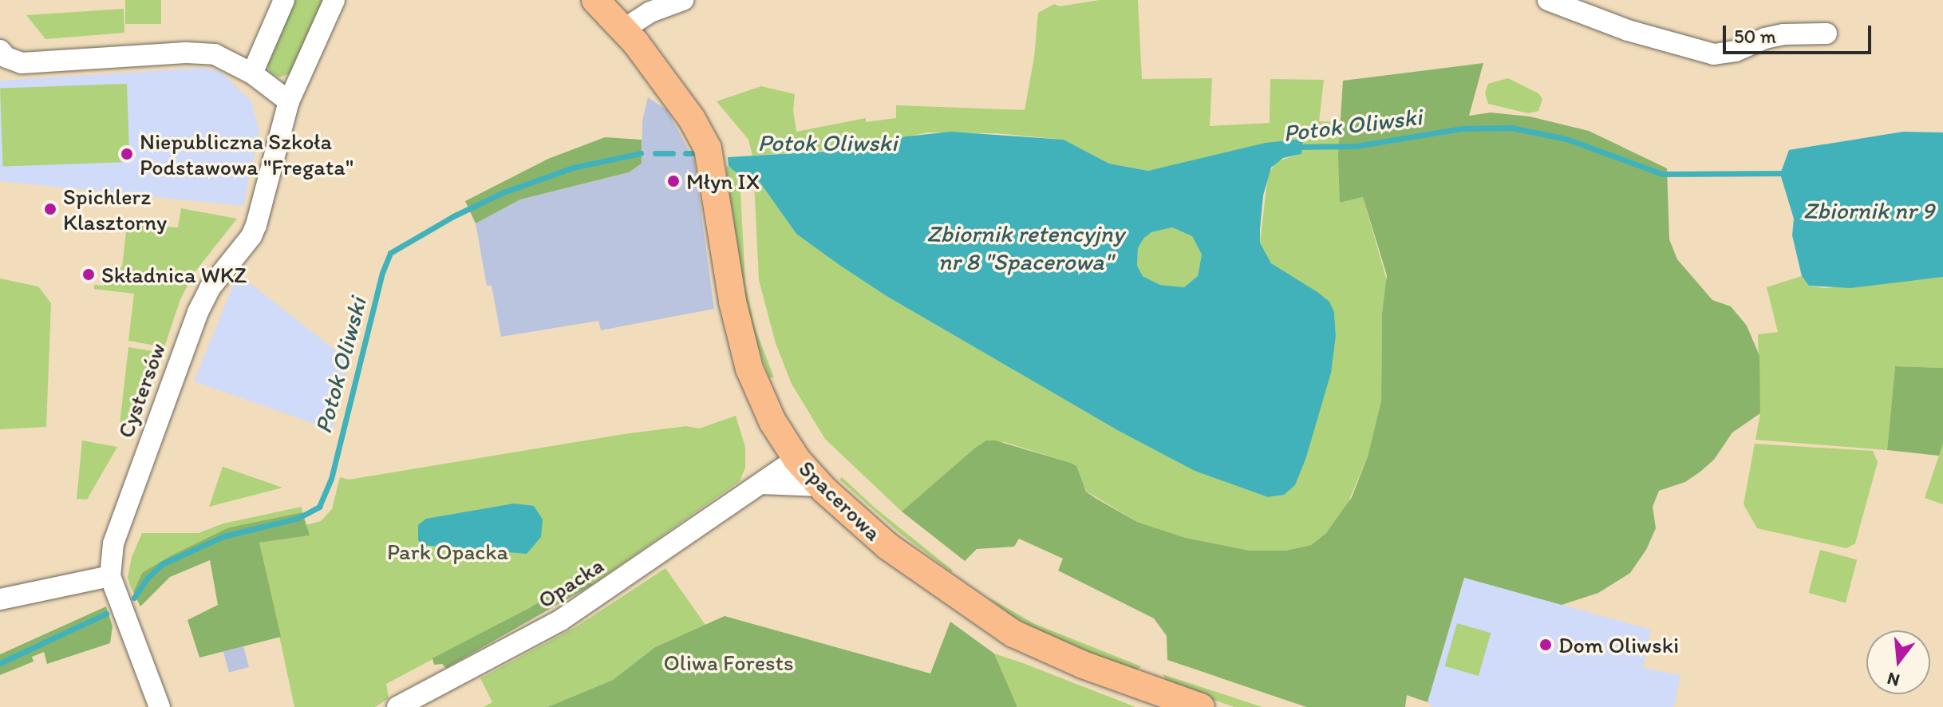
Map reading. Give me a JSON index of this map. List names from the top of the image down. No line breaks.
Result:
{"streets":{"main road":["Spacerowa"],"street":["Cystersów","Opacka"]},"crossings":[["Spacerowa","Opacka"]],"water":["Potok Oliwski","Zbiornik nr 9","Zbiornik retencyjny nr 8 \"Spacerowa\""],"parks":["Park Opacka","Oliwa Forests"],"places":["Niepubliczna Szkoła Podstawowa \"Fregata\"","Młyn IX","Spichlerz Klasztorny","Składnica WKZ","Dom Oliwski"],"scale_bar":"50 m","north":"bottom"}
